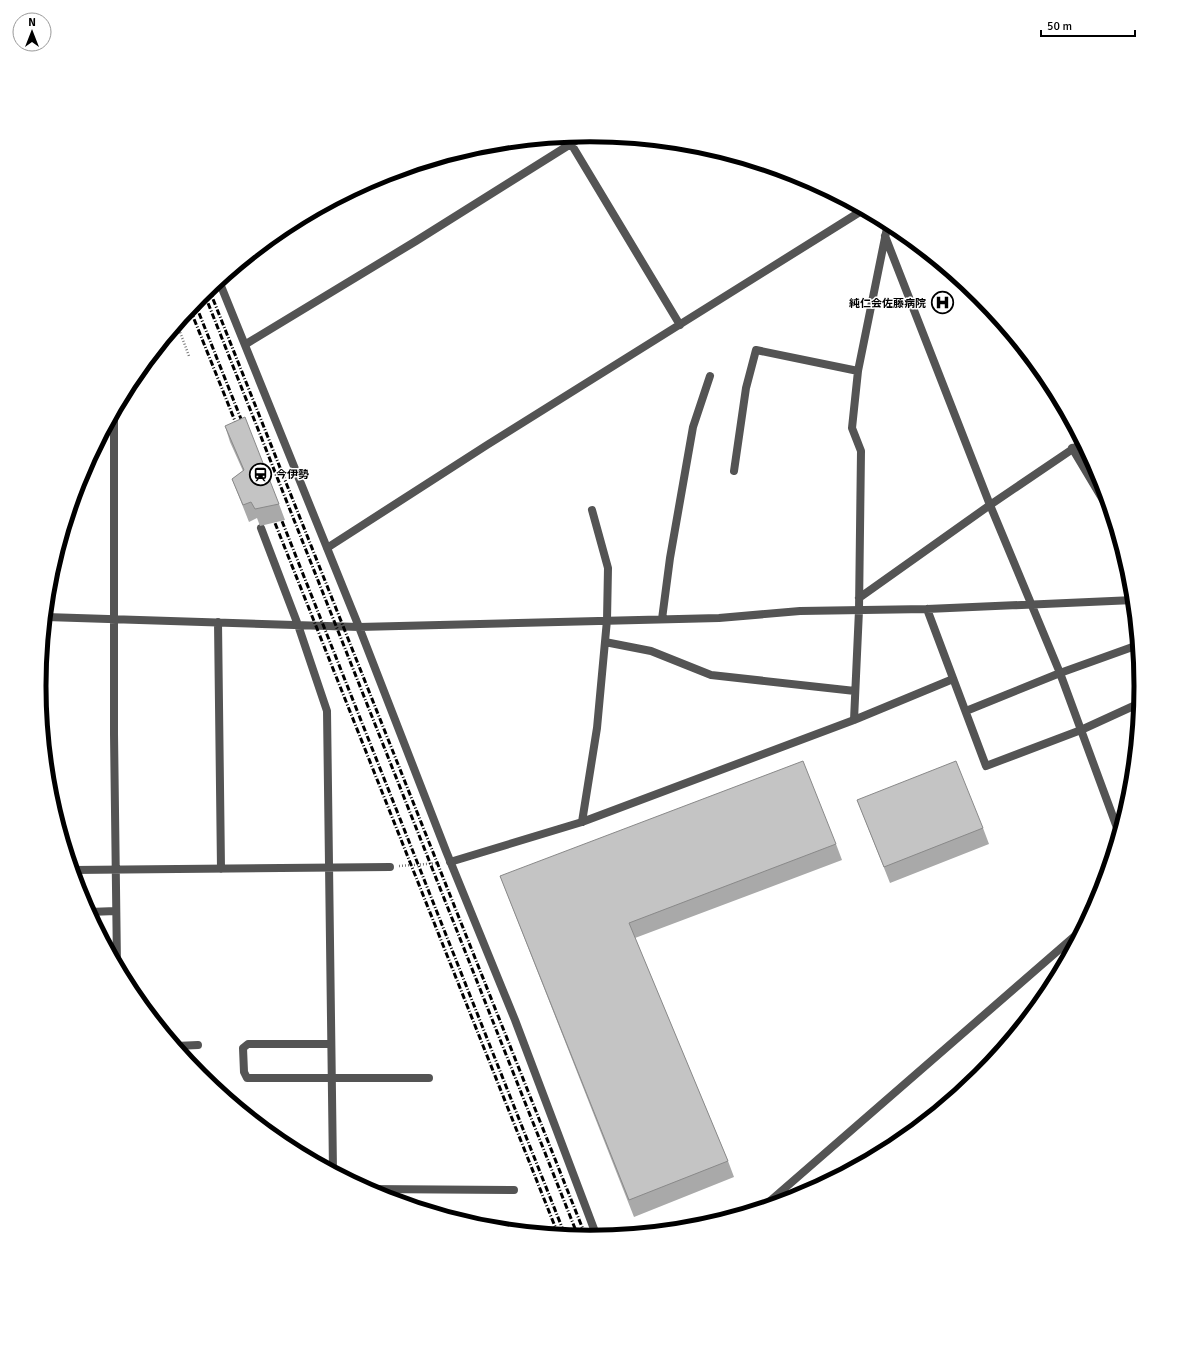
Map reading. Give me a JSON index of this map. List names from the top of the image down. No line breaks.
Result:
{"places":{"hospital":["純仁会佐藤病院"],"station":["今伊勢"]},"scale_bar":"50 m","north":"top"}
